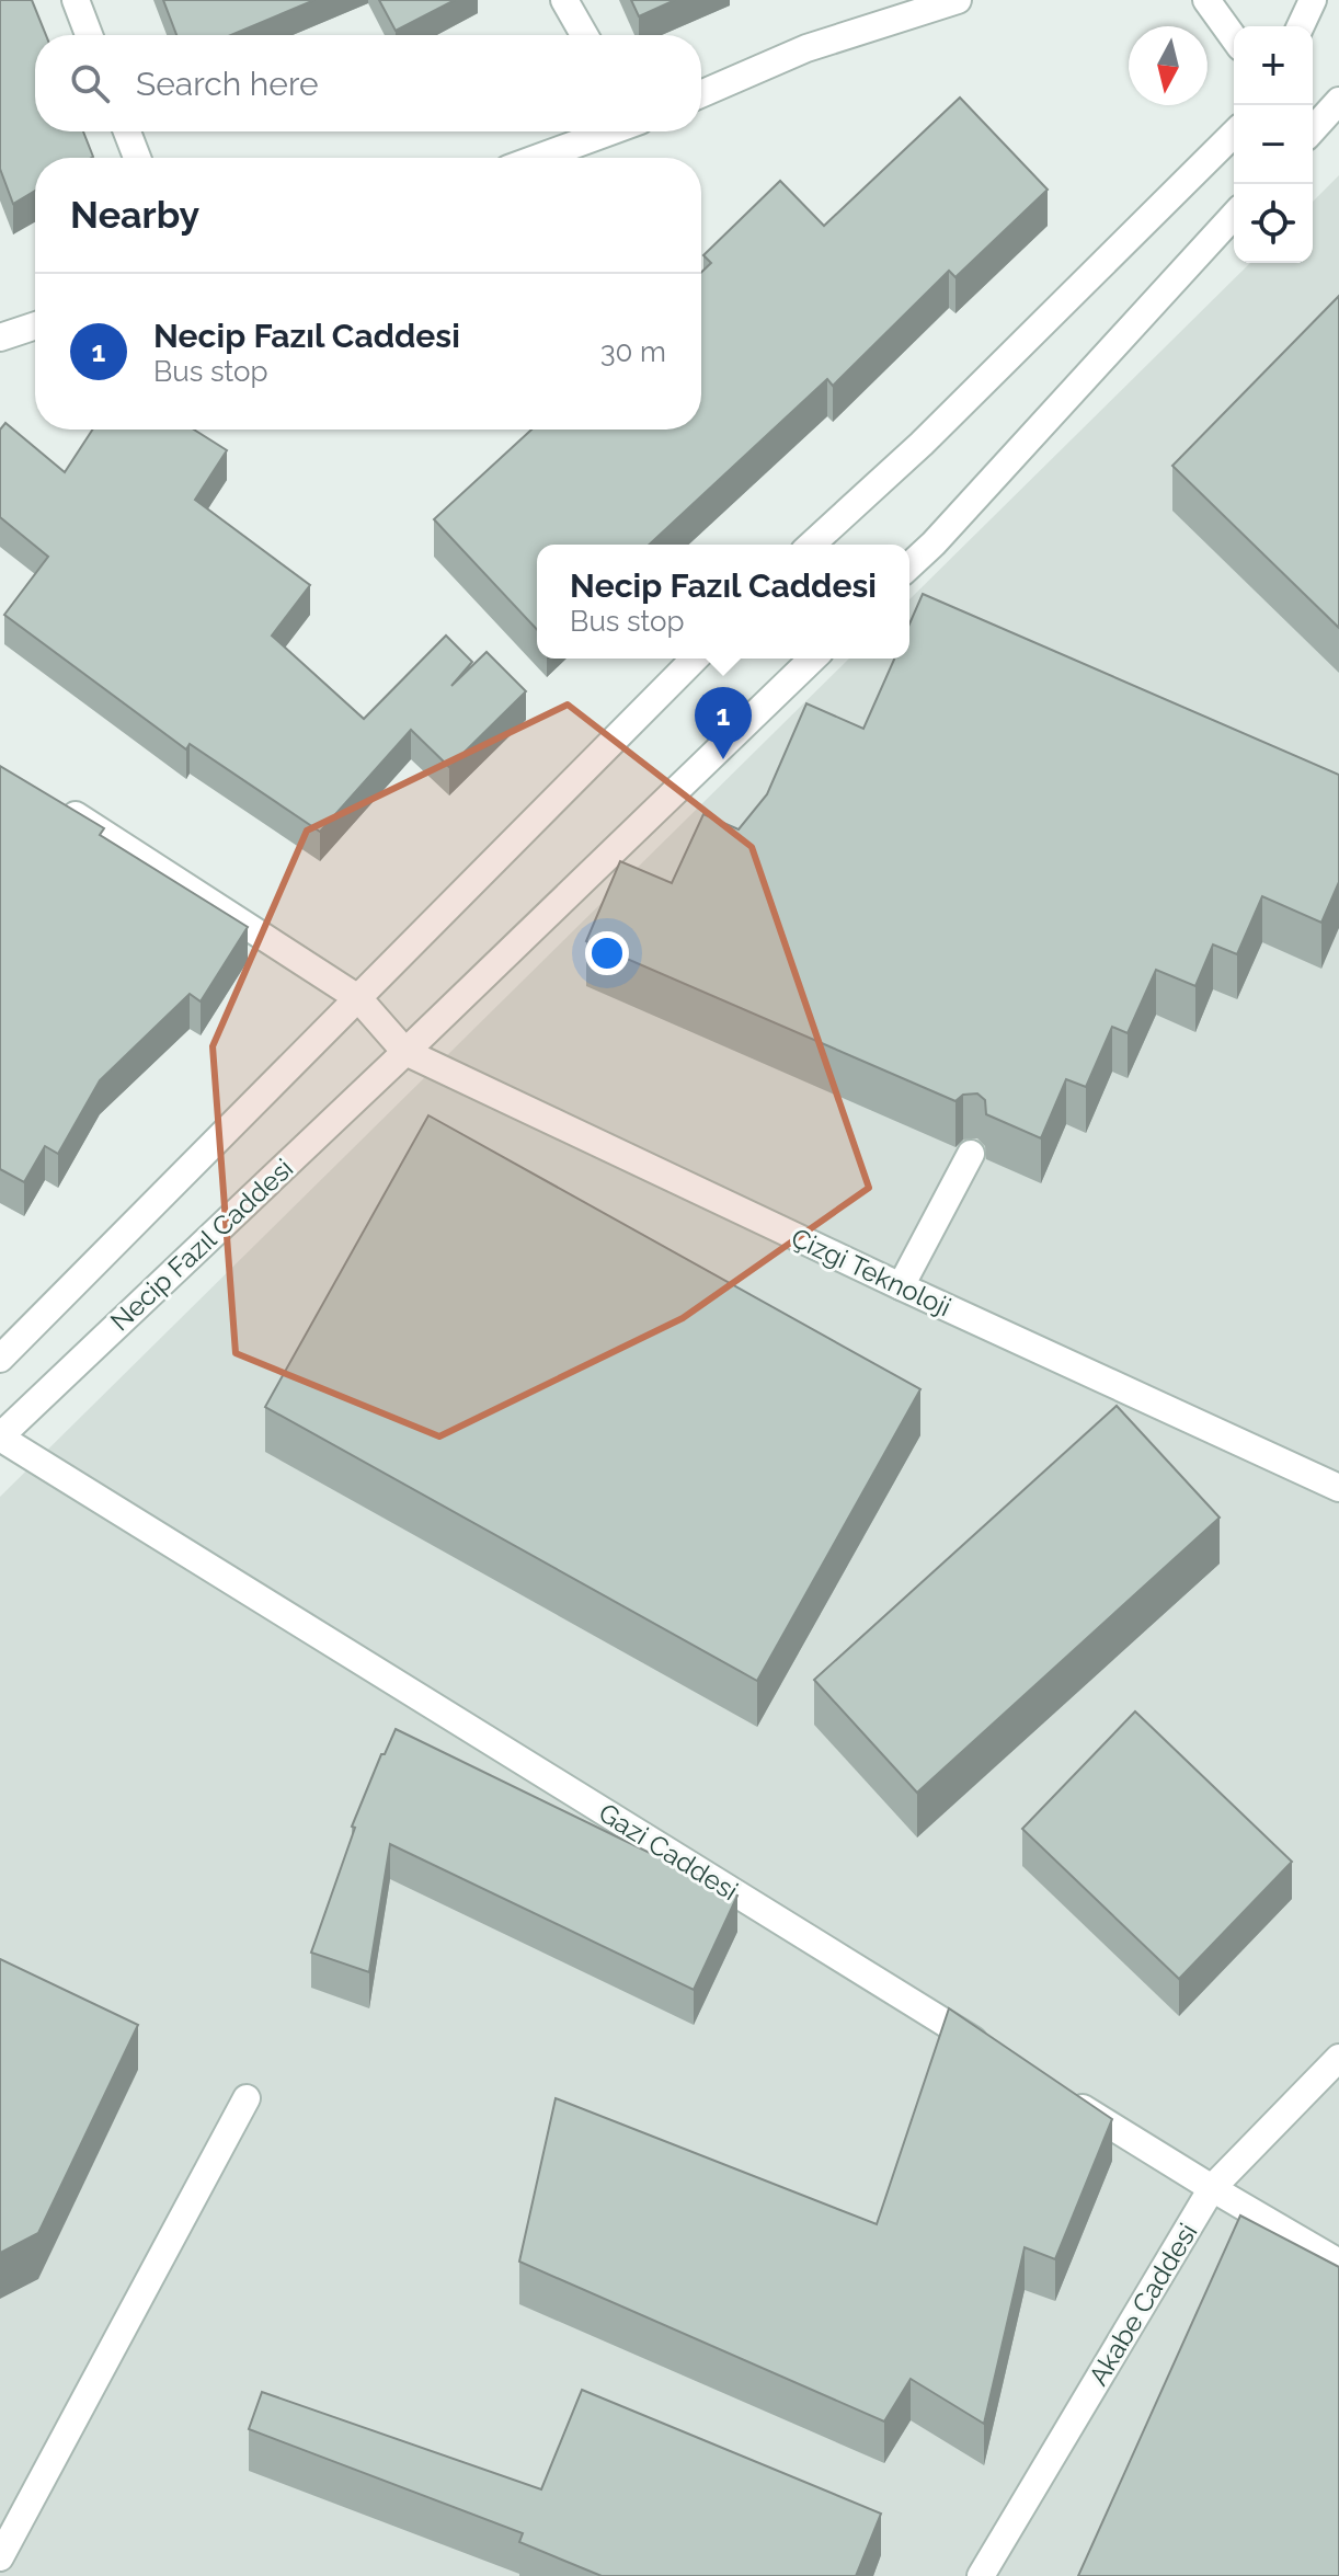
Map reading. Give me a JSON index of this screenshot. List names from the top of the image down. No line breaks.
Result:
{"streets":{"street":["Necip Fazıl Caddesi","Çizgi Teknoloji","Gazi Caddesi","Akabe Caddesi"]},"crossings":[["Necip Fazıl Caddesi","Çizgi Teknoloji"],["Necip Fazıl Caddesi","Gazi Caddesi"]],"north":"bottom","page":{"map_buttons":["+","−"],"search":"Search here","heading":"Nearby","list":[{"mark":"1","name":"Necip Fazıl Caddesi","note":"Bus stop","value":"30 m"}],"popup":["Necip Fazıl Caddesi","Bus stop"],"pins":"1"}}
